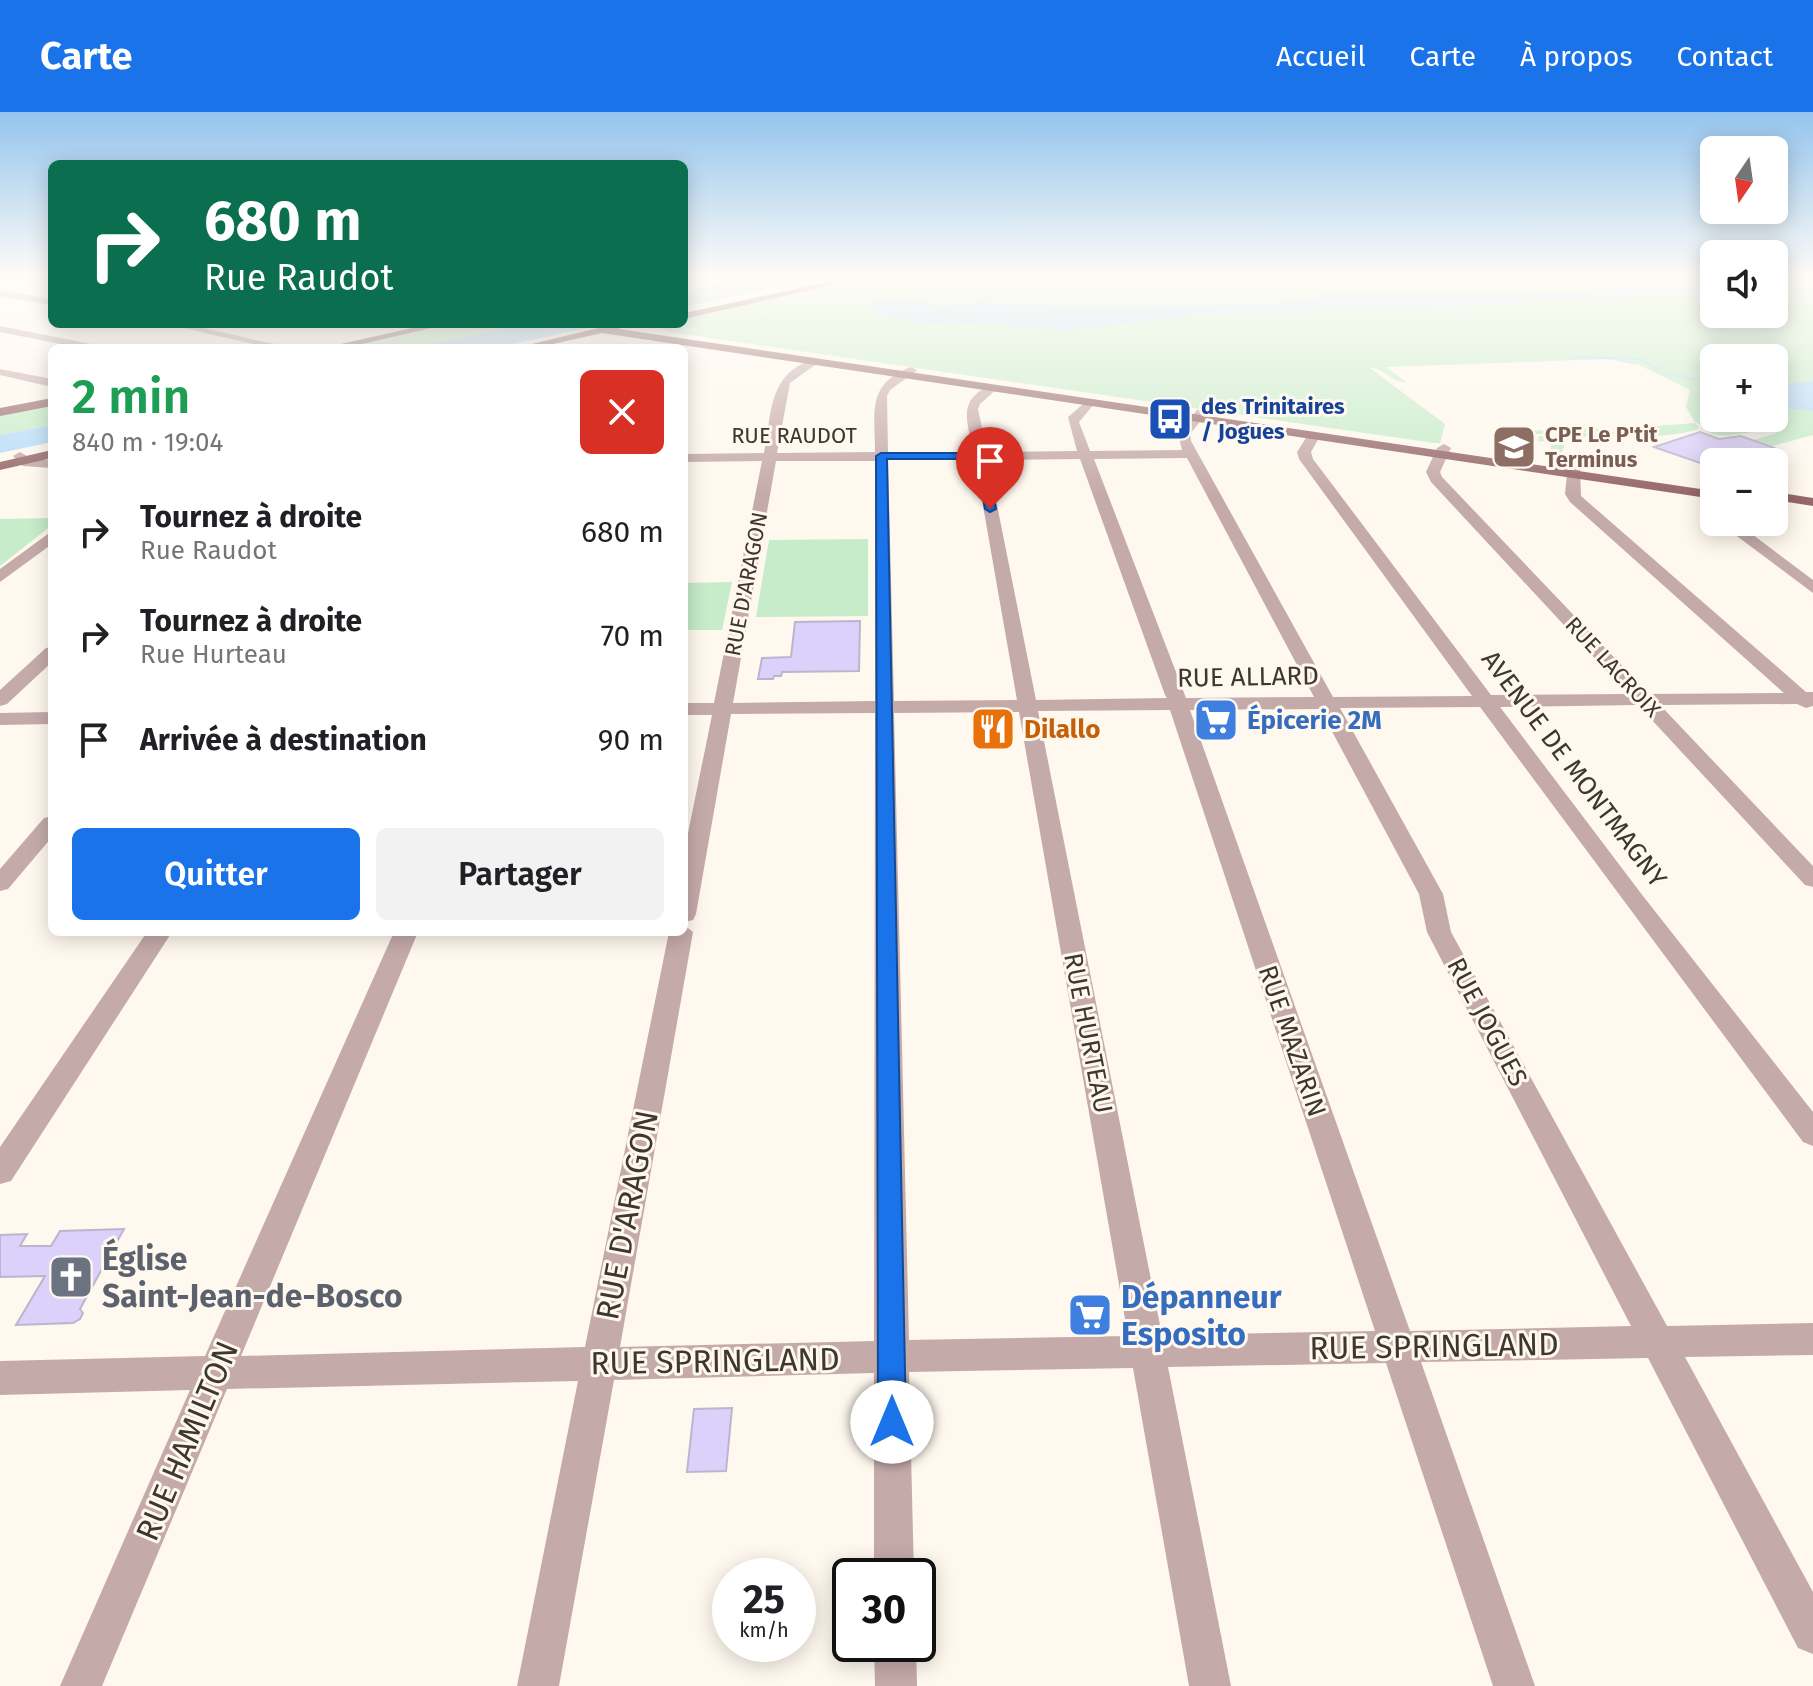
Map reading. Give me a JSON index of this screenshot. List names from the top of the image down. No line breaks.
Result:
{"streets":{"street":["RUE RAUDOT","RUE D'ARAGON","RUE LACROIX","RUE ALLARD","AVENUE DE MONTMAGNY","RUE JOGUES","RUE HURTEAU","RUE MAZARIN","RUE SPRINGLAND","RUE HAMILTON"]},"crossings":[["RUE RAUDOT","RUE D'ARAGON"],["RUE RAUDOT","RUE JOGUES"],["RUE RAUDOT","RUE HURTEAU"],["RUE RAUDOT","RUE MAZARIN"],["RUE D'ARAGON","RUE ALLARD"],["RUE D'ARAGON","RUE SPRINGLAND"],["RUE LACROIX","RUE ALLARD"],["RUE ALLARD","AVENUE DE MONTMAGNY"],["RUE ALLARD","RUE JOGUES"],["RUE ALLARD","RUE HURTEAU"],["RUE ALLARD","RUE MAZARIN"],["RUE JOGUES","RUE SPRINGLAND"],["RUE HURTEAU","RUE SPRINGLAND"],["RUE MAZARIN","RUE SPRINGLAND"],["RUE SPRINGLAND","RUE HAMILTON"]],"places":{"bus stop":["des Trinitaires / Jogues"],"school or university":["CPE Le P'tit Terminus"],"supermarket":["Épicerie 2M","Dépanneur Esposito"],"restaurant":["Dilallo"],"church":["Église Saint-Jean-de-Bosco"]},"north":"bottom","page":{"header":"Carte","nav":["Accueil","Carte","À propos","Contact"],"map_buttons":["+","−"],"turn":["680 m","Rue Raudot"],"heading":["2 min","840 m · 19:04"],"list":[{"name":"Tournez à droite","note":"Rue Raudot","value":"680 m"},{"name":"Tournez à droite","note":"Rue Hurteau","value":"70 m"},{"name":"Arrivée à destination","value":"90 m"}],"buttons":["Quitter","Partager"],"speed":"25 km/h","limit":"30"}}
